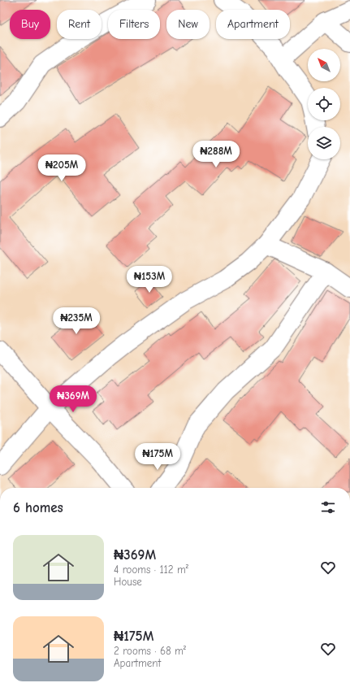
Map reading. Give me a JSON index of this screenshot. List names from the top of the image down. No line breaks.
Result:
{"north":"top left","page":{"chip":["Buy","Rent","Filters","New","Apartment"],"price":["₦288M","₦205M","₦153M","₦235M","₦369M","₦175M"],"heading":"6 homes","list":[{"name":"₦369M","note":"4 rooms · 112 m² · House"},{"name":"₦175M","note":"2 rooms · 68 m² · Apartment"}]}}
